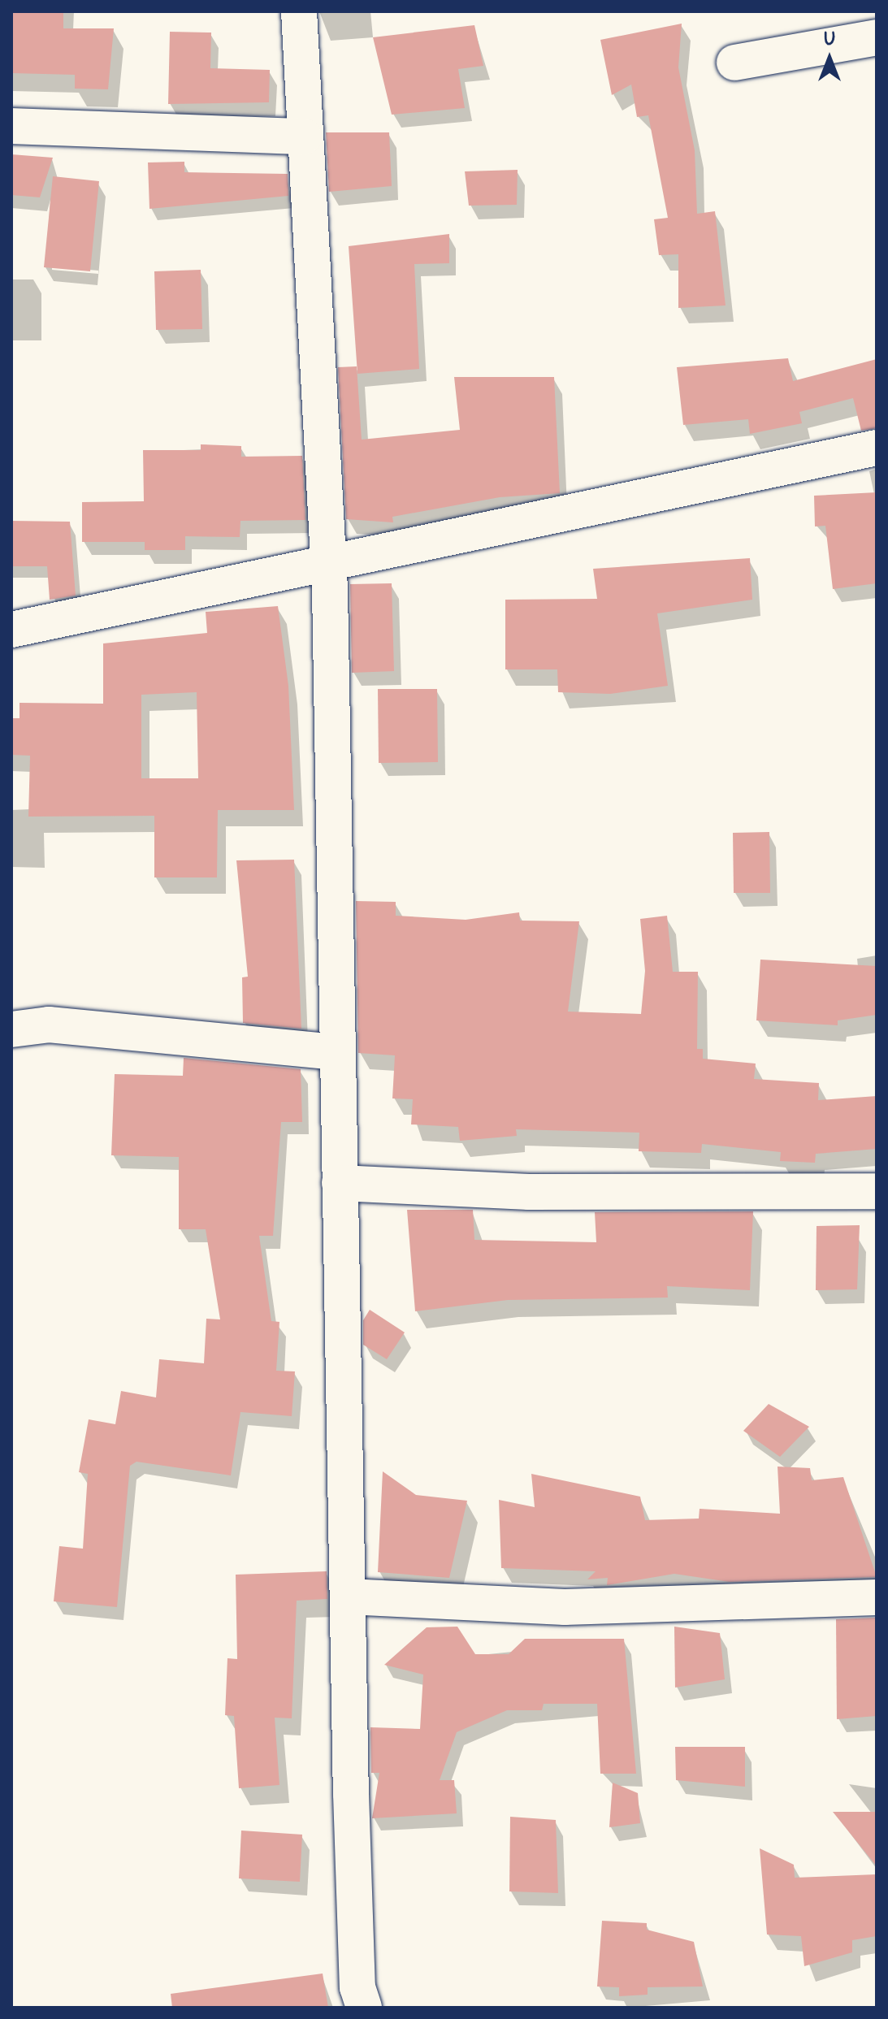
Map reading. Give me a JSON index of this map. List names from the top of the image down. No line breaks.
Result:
{"north":"top"}
